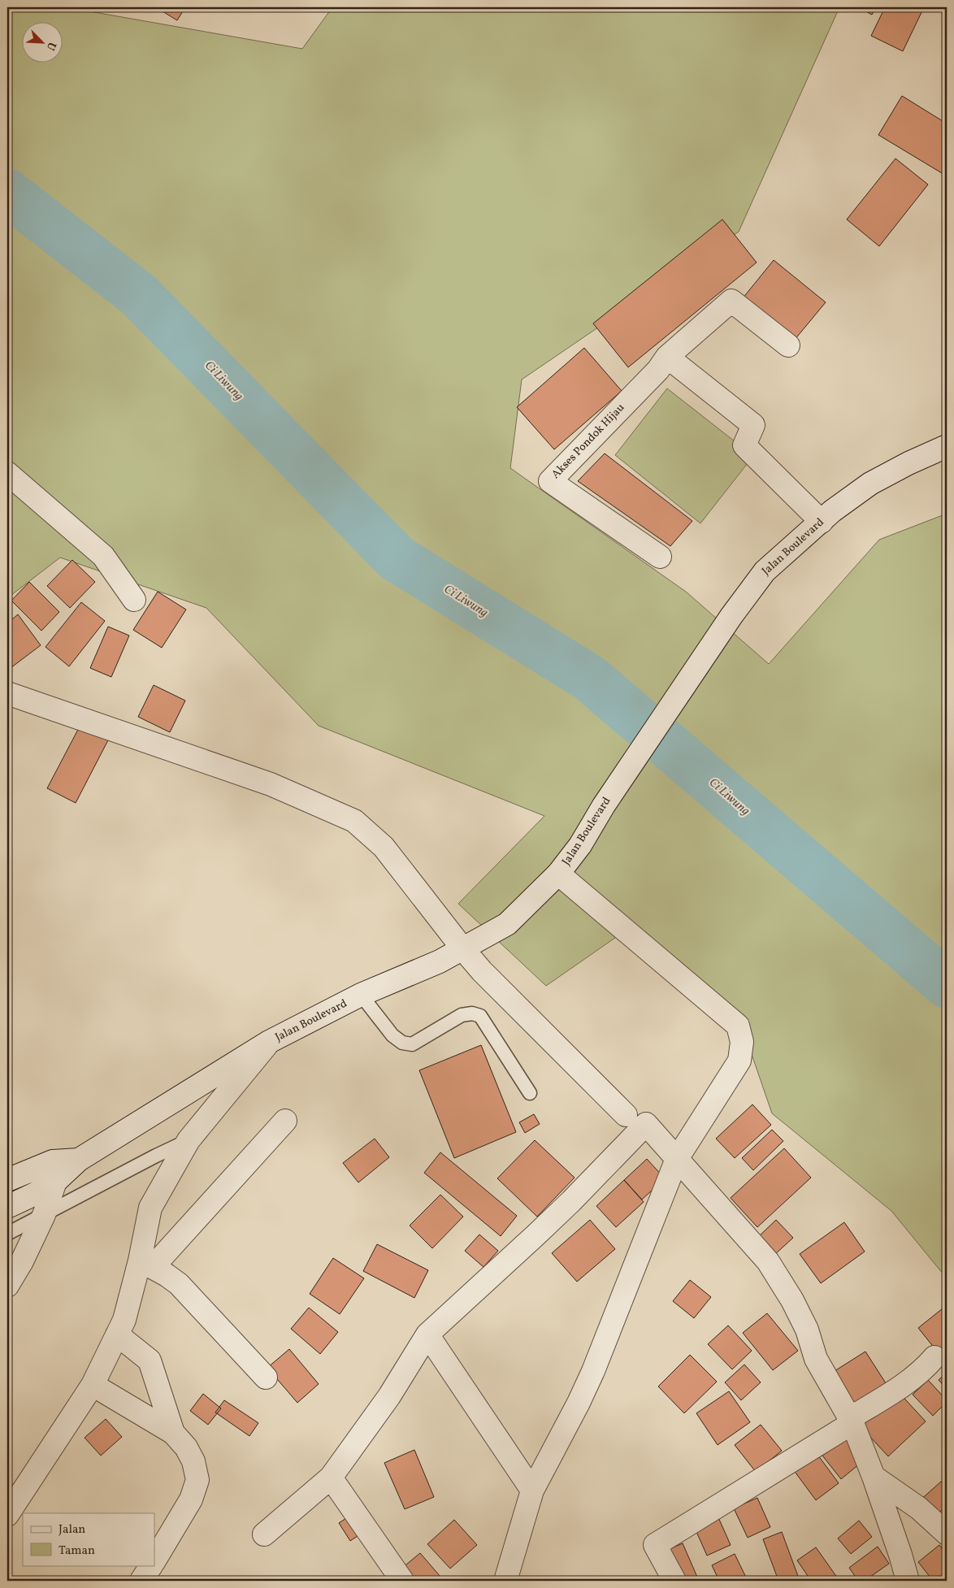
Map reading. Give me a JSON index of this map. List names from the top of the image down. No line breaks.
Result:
{"streets":{"street":["Akses Pondok Hijau","Jalan Boulevard"]},"water":["Ci Liwung"],"legend":["Jalan","Taman"],"north":"bottom right"}
